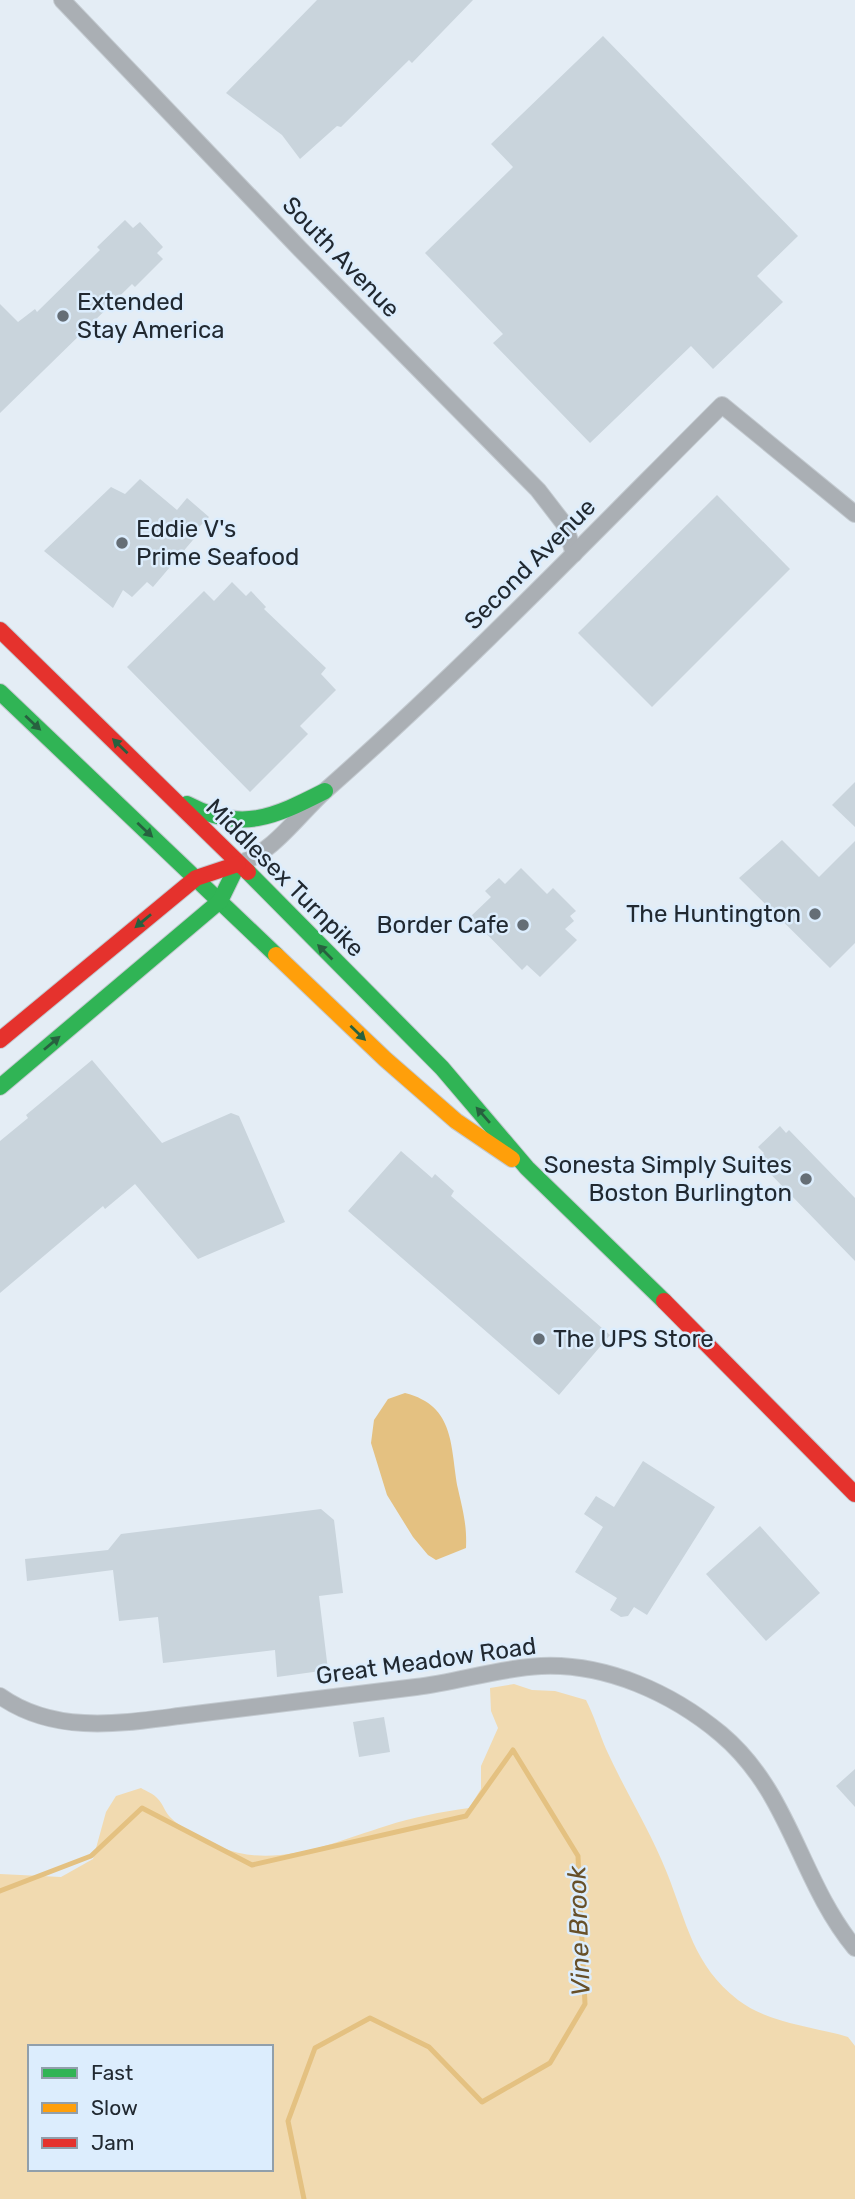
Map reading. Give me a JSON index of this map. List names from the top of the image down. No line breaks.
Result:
{"streets":{"main road":["Middlesex Turnpike"],"street":["South Avenue","Second Avenue","Great Meadow Road"]},"crossings":[["South Avenue","Second Avenue"],["Second Avenue","Middlesex Turnpike"]],"water":["Vine Brook"],"places":["Extended Stay America","Eddie V's Prime Seafood","The Huntington","Border Cafe","Sonesta Simply Suites Boston Burlington","The UPS Store"],"legend":["Fast","Slow","Jam"]}
